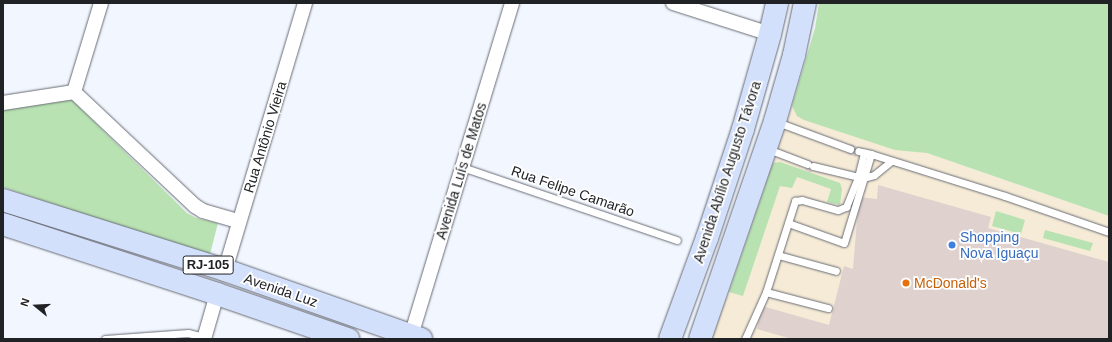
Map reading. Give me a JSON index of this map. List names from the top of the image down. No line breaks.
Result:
{"streets":{"main road":["Avenida Abílio Augusto Távora","RJ-105","Avenida Luz"],"street":["Rua Antônio Vieira","Avenida Luís de Matos"],"lane":["Rua Felipe Camarão"]},"crossings":[["Rua Antônio Vieira","Avenida Luz"],["Avenida Luís de Matos","Rua Felipe Camarão"],["Avenida Luís de Matos","Avenida Luz"]],"places":["Shopping Nova Iguaçu","McDonald's"],"north":"left"}
